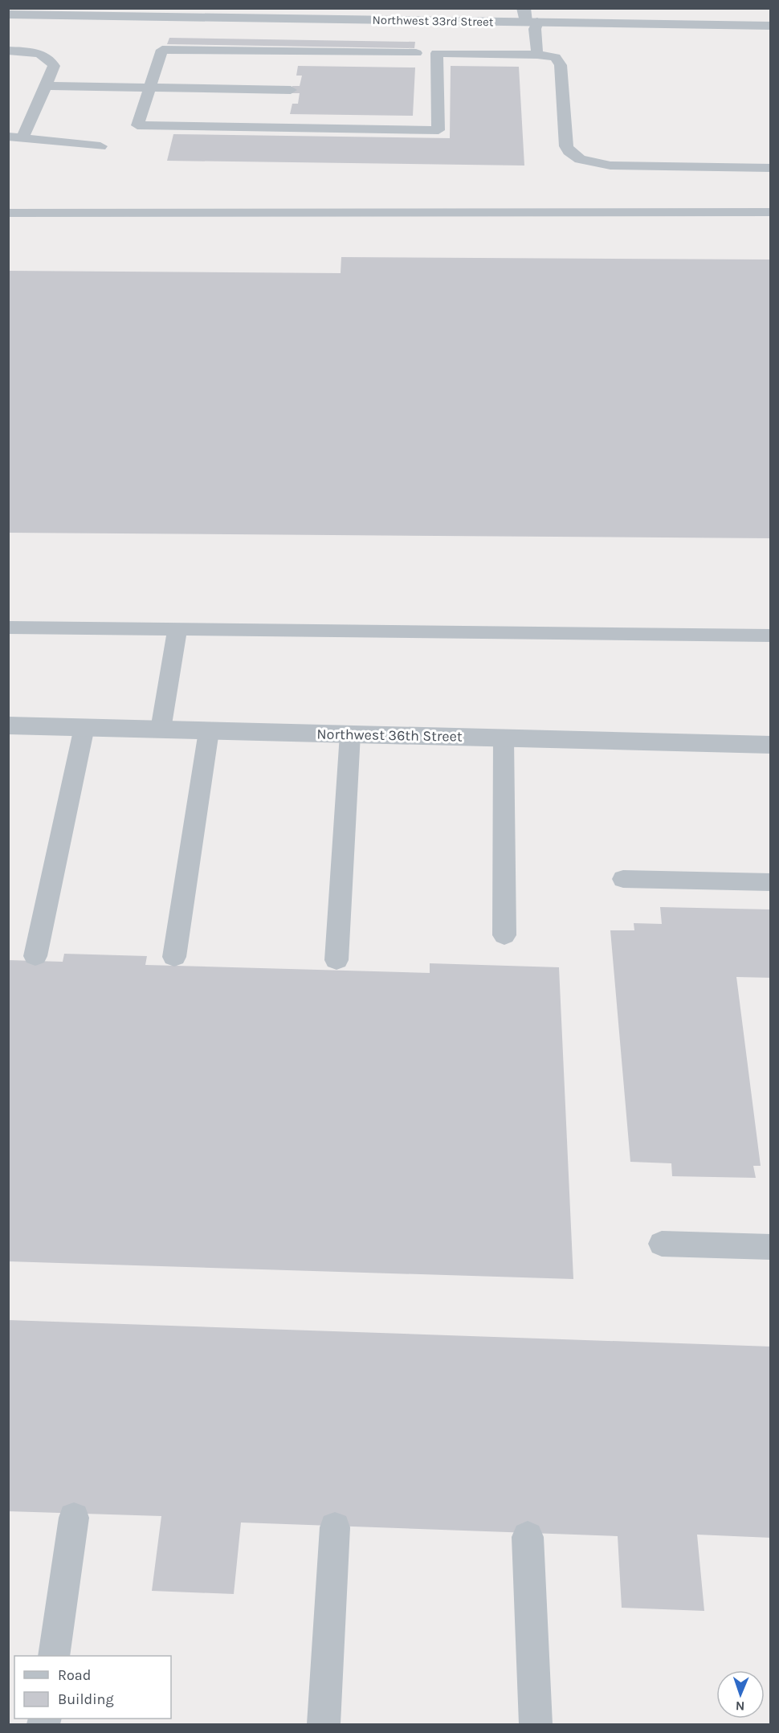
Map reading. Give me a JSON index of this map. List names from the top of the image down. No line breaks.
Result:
{"streets":{"street":["Northwest 33rd Street","Northwest 36th Street"]},"legend":["Road","Building"],"north":"bottom"}
